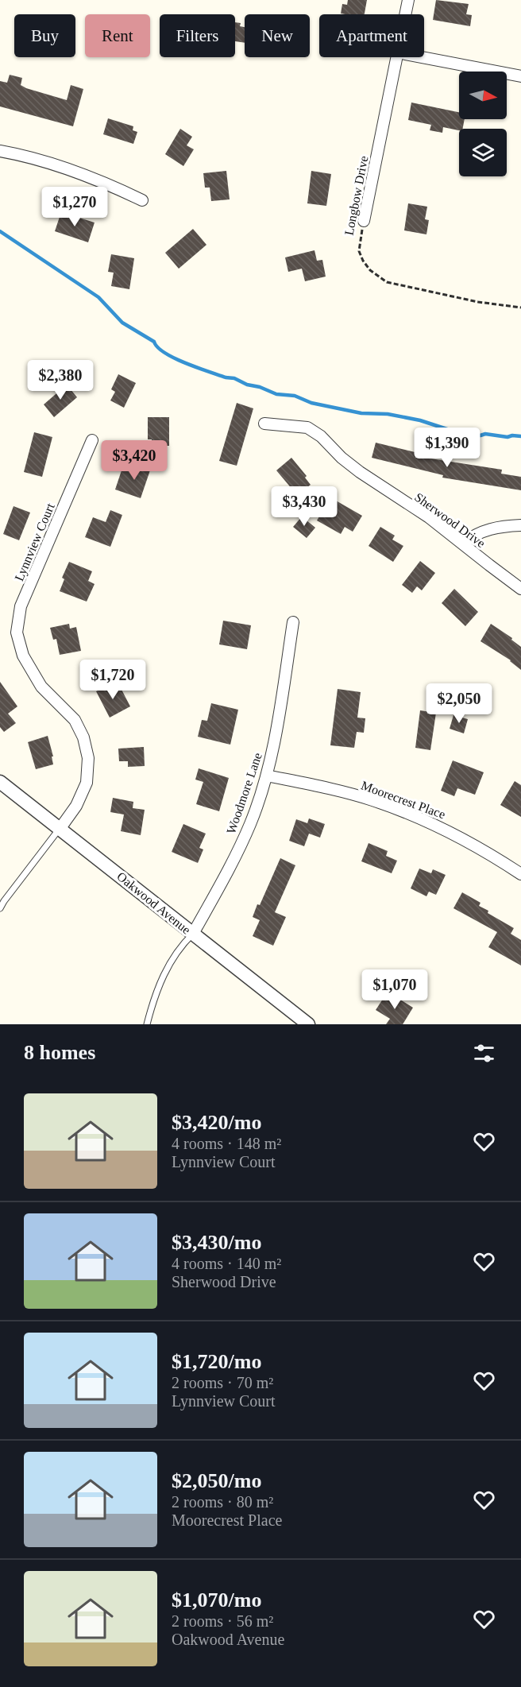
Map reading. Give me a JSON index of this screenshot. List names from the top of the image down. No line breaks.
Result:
{"streets":{"street":["Longbow Drive","Sherwood Drive","Lynnview Court","Woodmore Lane","Moorecrest Place","Oakwood Avenue"]},"crossings":[["Lynnview Court","Oakwood Avenue"],["Woodmore Lane","Moorecrest Place"],["Woodmore Lane","Oakwood Avenue"]],"north":"right","page":{"chip":["Buy","Rent","Filters","New","Apartment"],"price":["$1,270","$2,380","$1,390","$3,420","$3,430","$1,720","$2,050","$1,070"],"heading":"8 homes","list":[{"name":"$3,420/mo","note":"4 rooms · 148 m² · Lynnview Court"},{"name":"$3,430/mo","note":"4 rooms · 140 m² · Sherwood Drive"},{"name":"$1,720/mo","note":"2 rooms · 70 m² · Lynnview Court"},{"name":"$2,050/mo","note":"2 rooms · 80 m² · Moorecrest Place"},{"name":"$1,070/mo","note":"2 rooms · 56 m² · Oakwood Avenue"}]}}
